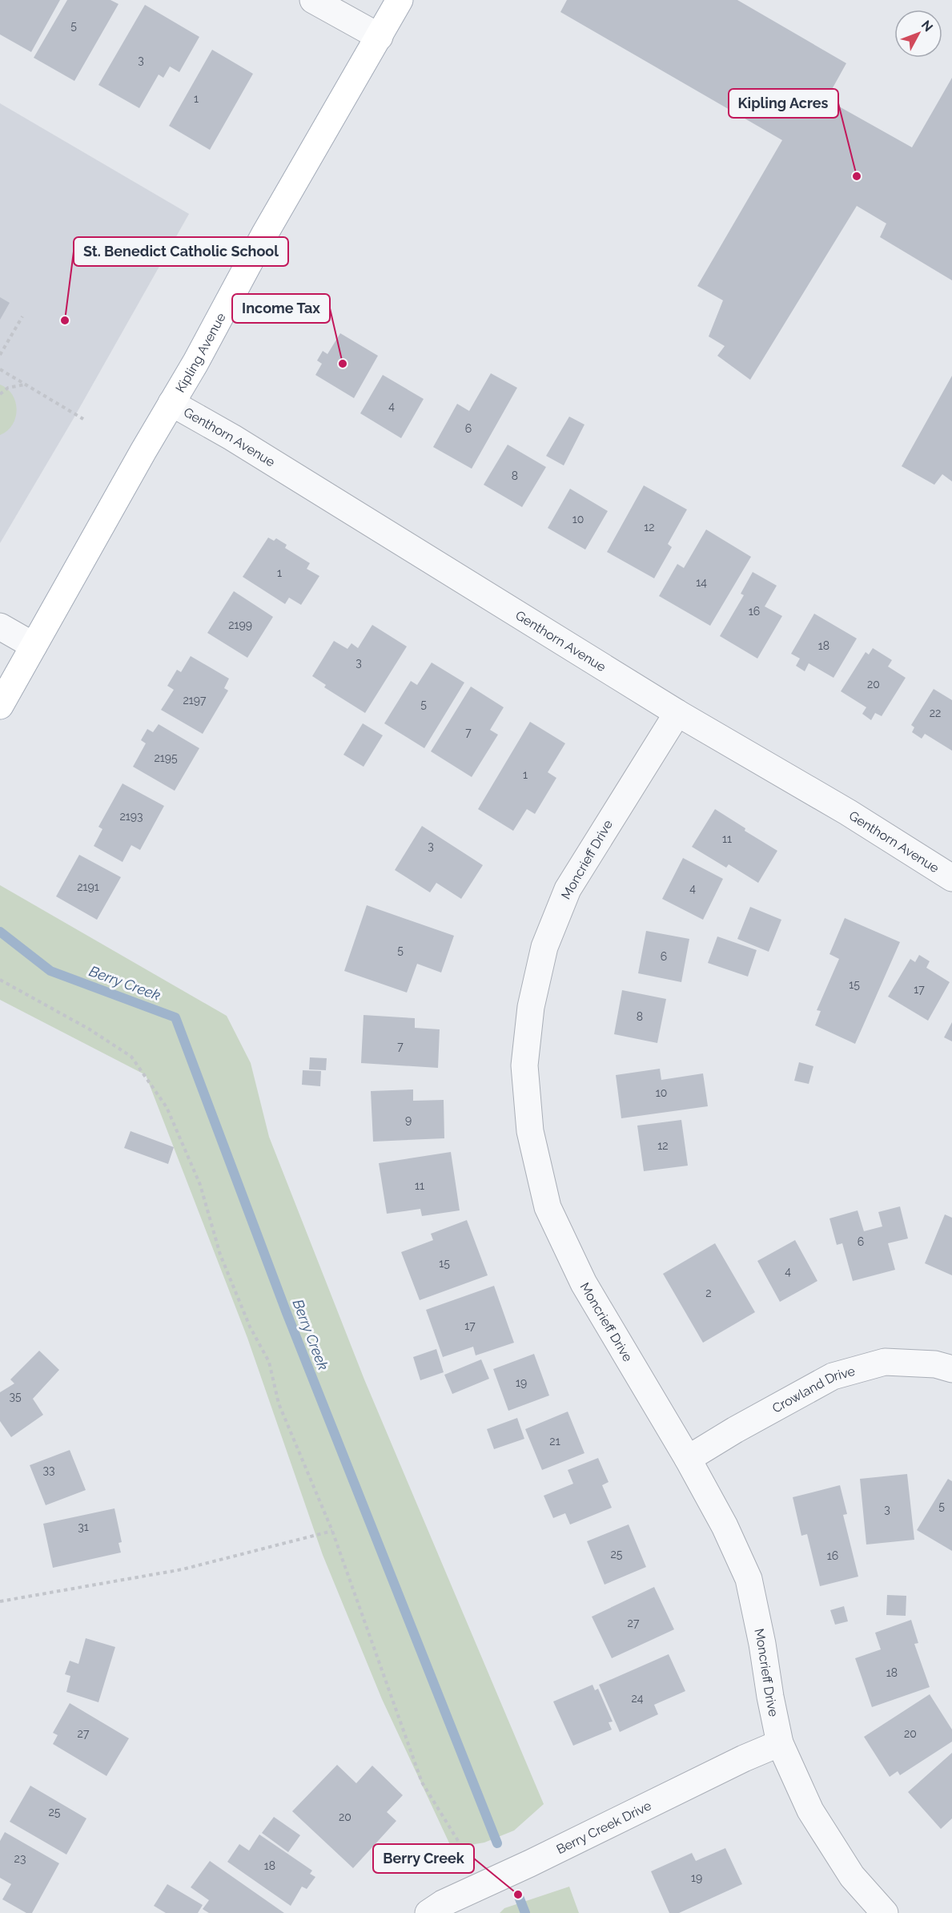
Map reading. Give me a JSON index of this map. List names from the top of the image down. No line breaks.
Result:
{"streets":{"main road":["Kipling Avenue"],"street":["Genthorn Avenue","Moncrieff Drive","Crowland Drive","Berry Creek Drive"]},"crossings":[["Kipling Avenue","Genthorn Avenue"],["Genthorn Avenue","Moncrieff Drive"],["Moncrieff Drive","Crowland Drive"],["Moncrieff Drive","Berry Creek Drive"]],"water":["Berry Creek"],"places":["Kipling Acres","St. Benedict Catholic School","Income Tax","Berry Creek"],"house_numbers":["5","3","1","4","6","8","10","12","1","14","16","2199","18","3","20","2197","5","22","7","2195","1","2193","11","3","2191","4","5","6","15","17","8","7","10","9","12","11","6","15","4","2","17","19","35","21","33","5","3","31","25","16","27","18","24","27","20","25","20","23","18","19"],"north":"top right"}
